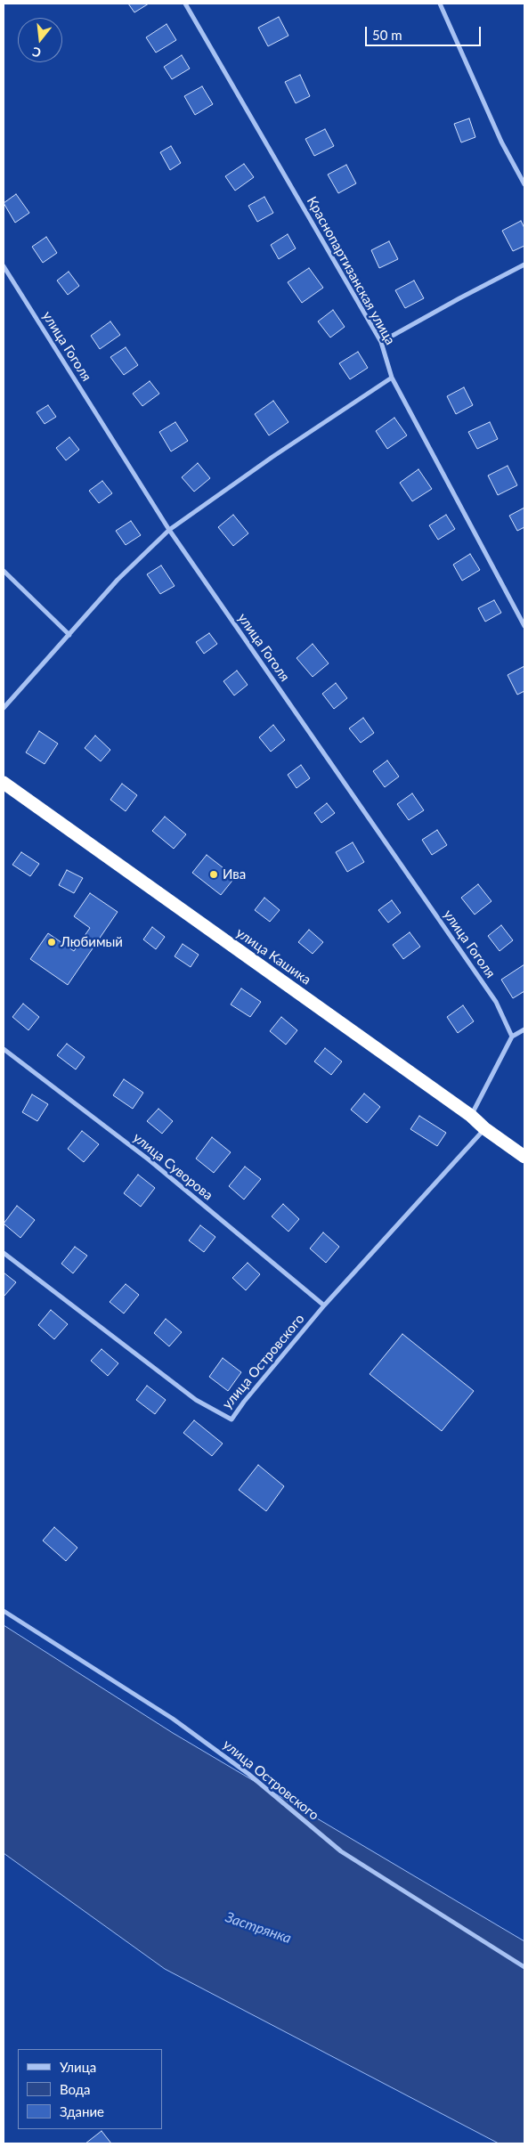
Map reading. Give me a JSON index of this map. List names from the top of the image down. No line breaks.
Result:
{"streets":{"highway":["улица Кашика"],"street":["Краснопартизанская улица","улица Гоголя","улица Суворова","улица Островского"]},"crossings":[["улица Кашика","улица Островского"],["улица Суворова","улица Островского"]],"water":["Застрянка"],"places":["Ива","Любимый"],"legend":["Улица","Вода","Здание"],"scale_bar":"50 m","north":"bottom"}
